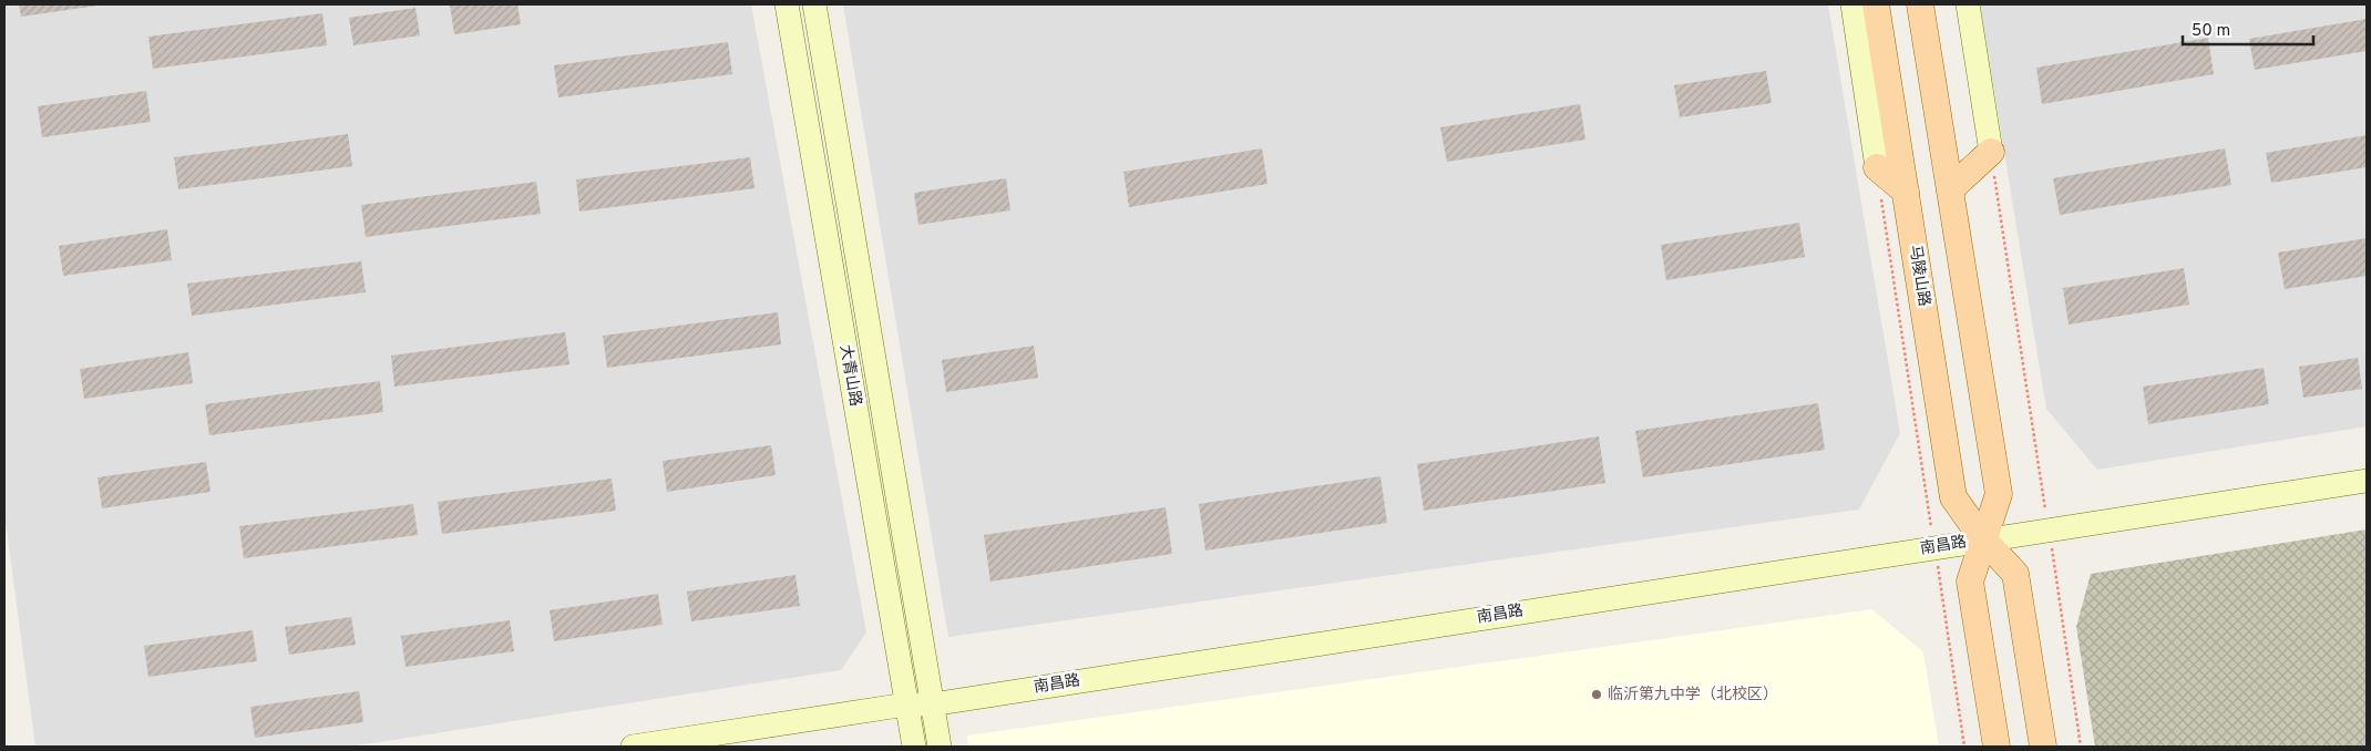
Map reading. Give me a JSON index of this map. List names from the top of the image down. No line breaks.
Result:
{"streets":{"main road":["马陵山路"],"street":["大青山路","南昌路"]},"crossings":[["马陵山路","南昌路"],["大青山路","南昌路"]],"places":["临沂第九中学（北校区）"],"scale_bar":"50 m"}
